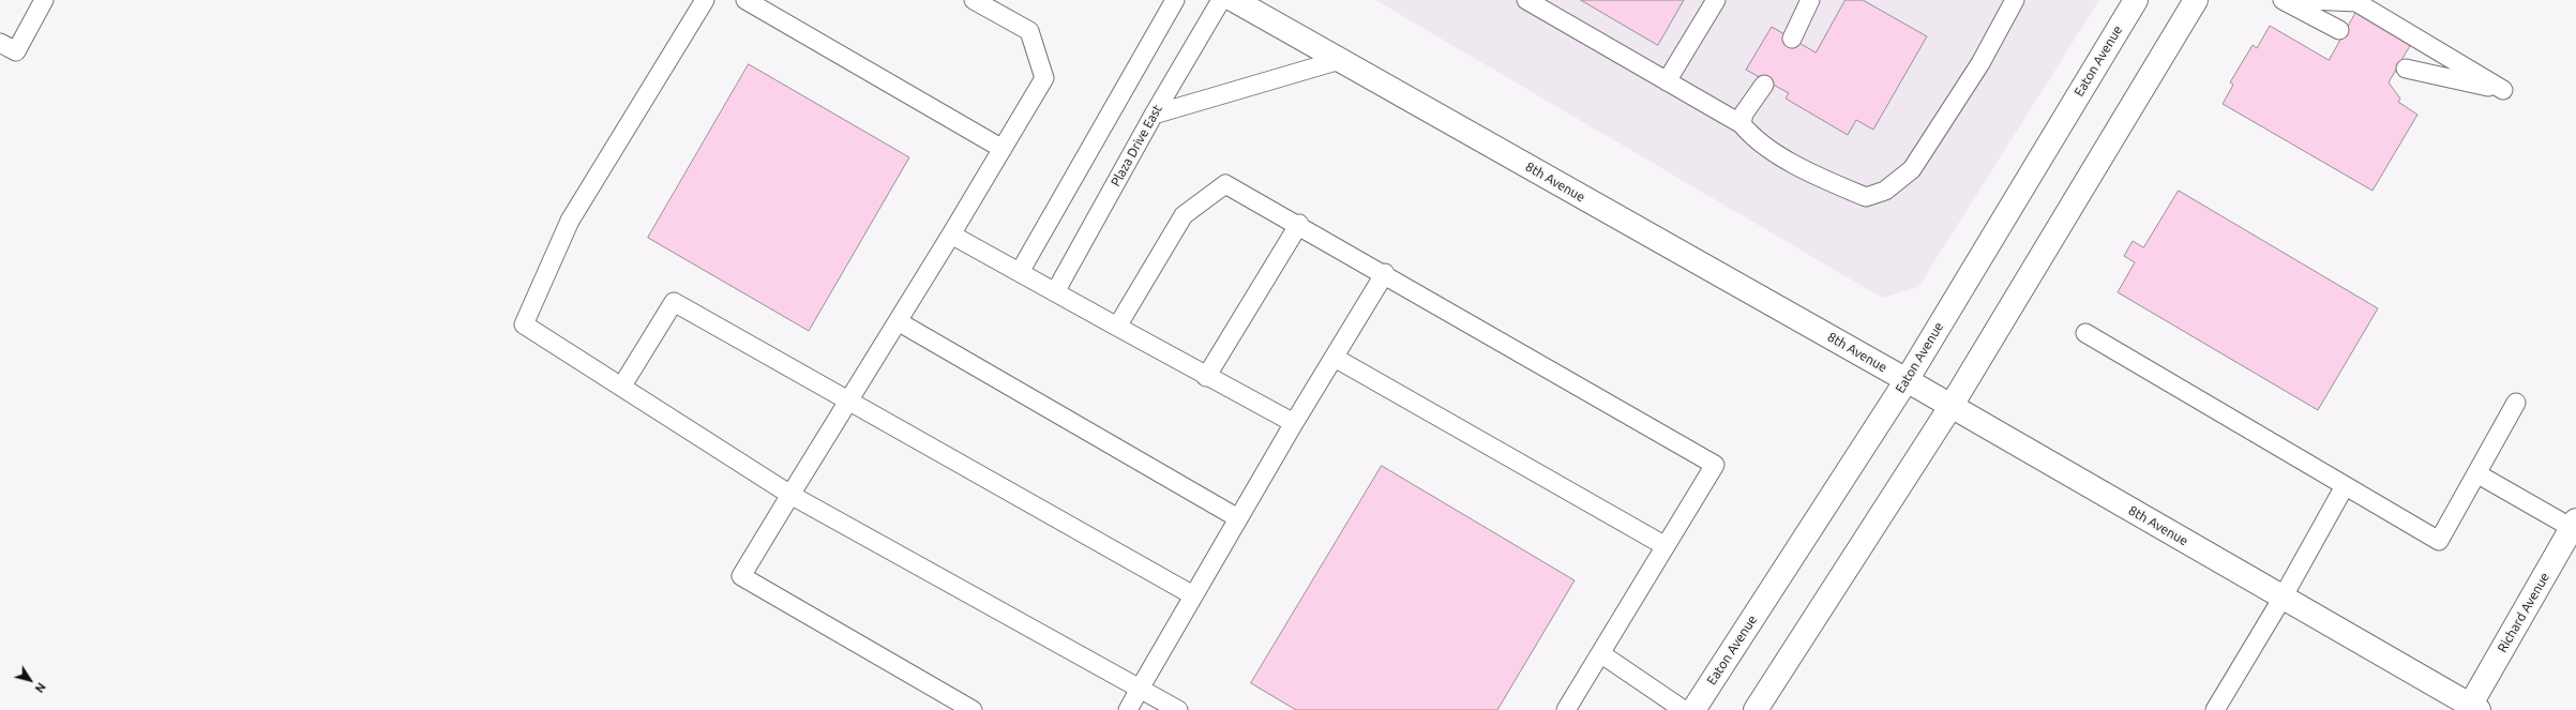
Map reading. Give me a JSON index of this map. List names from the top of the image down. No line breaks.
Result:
{"streets":{"street":["Eaton Avenue","8th Avenue","Richard Avenue"],"lane":["Plaza Drive East"]},"crossings":[["Eaton Avenue","8th Avenue"],["8th Avenue","Richard Avenue"]],"north":"bottom right"}
